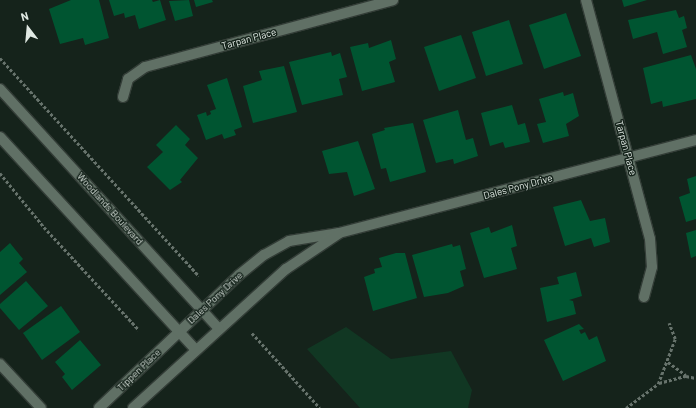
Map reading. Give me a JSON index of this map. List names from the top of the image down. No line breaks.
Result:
{"streets":{"street":["Tarpan Place","Dales Pony Drive","Woodlands Boulevard","Tippen Place"]},"crossings":[["Tarpan Place","Dales Pony Drive"],["Dales Pony Drive","Woodlands Boulevard"],["Dales Pony Drive","Tippen Place"]],"north":"top"}
